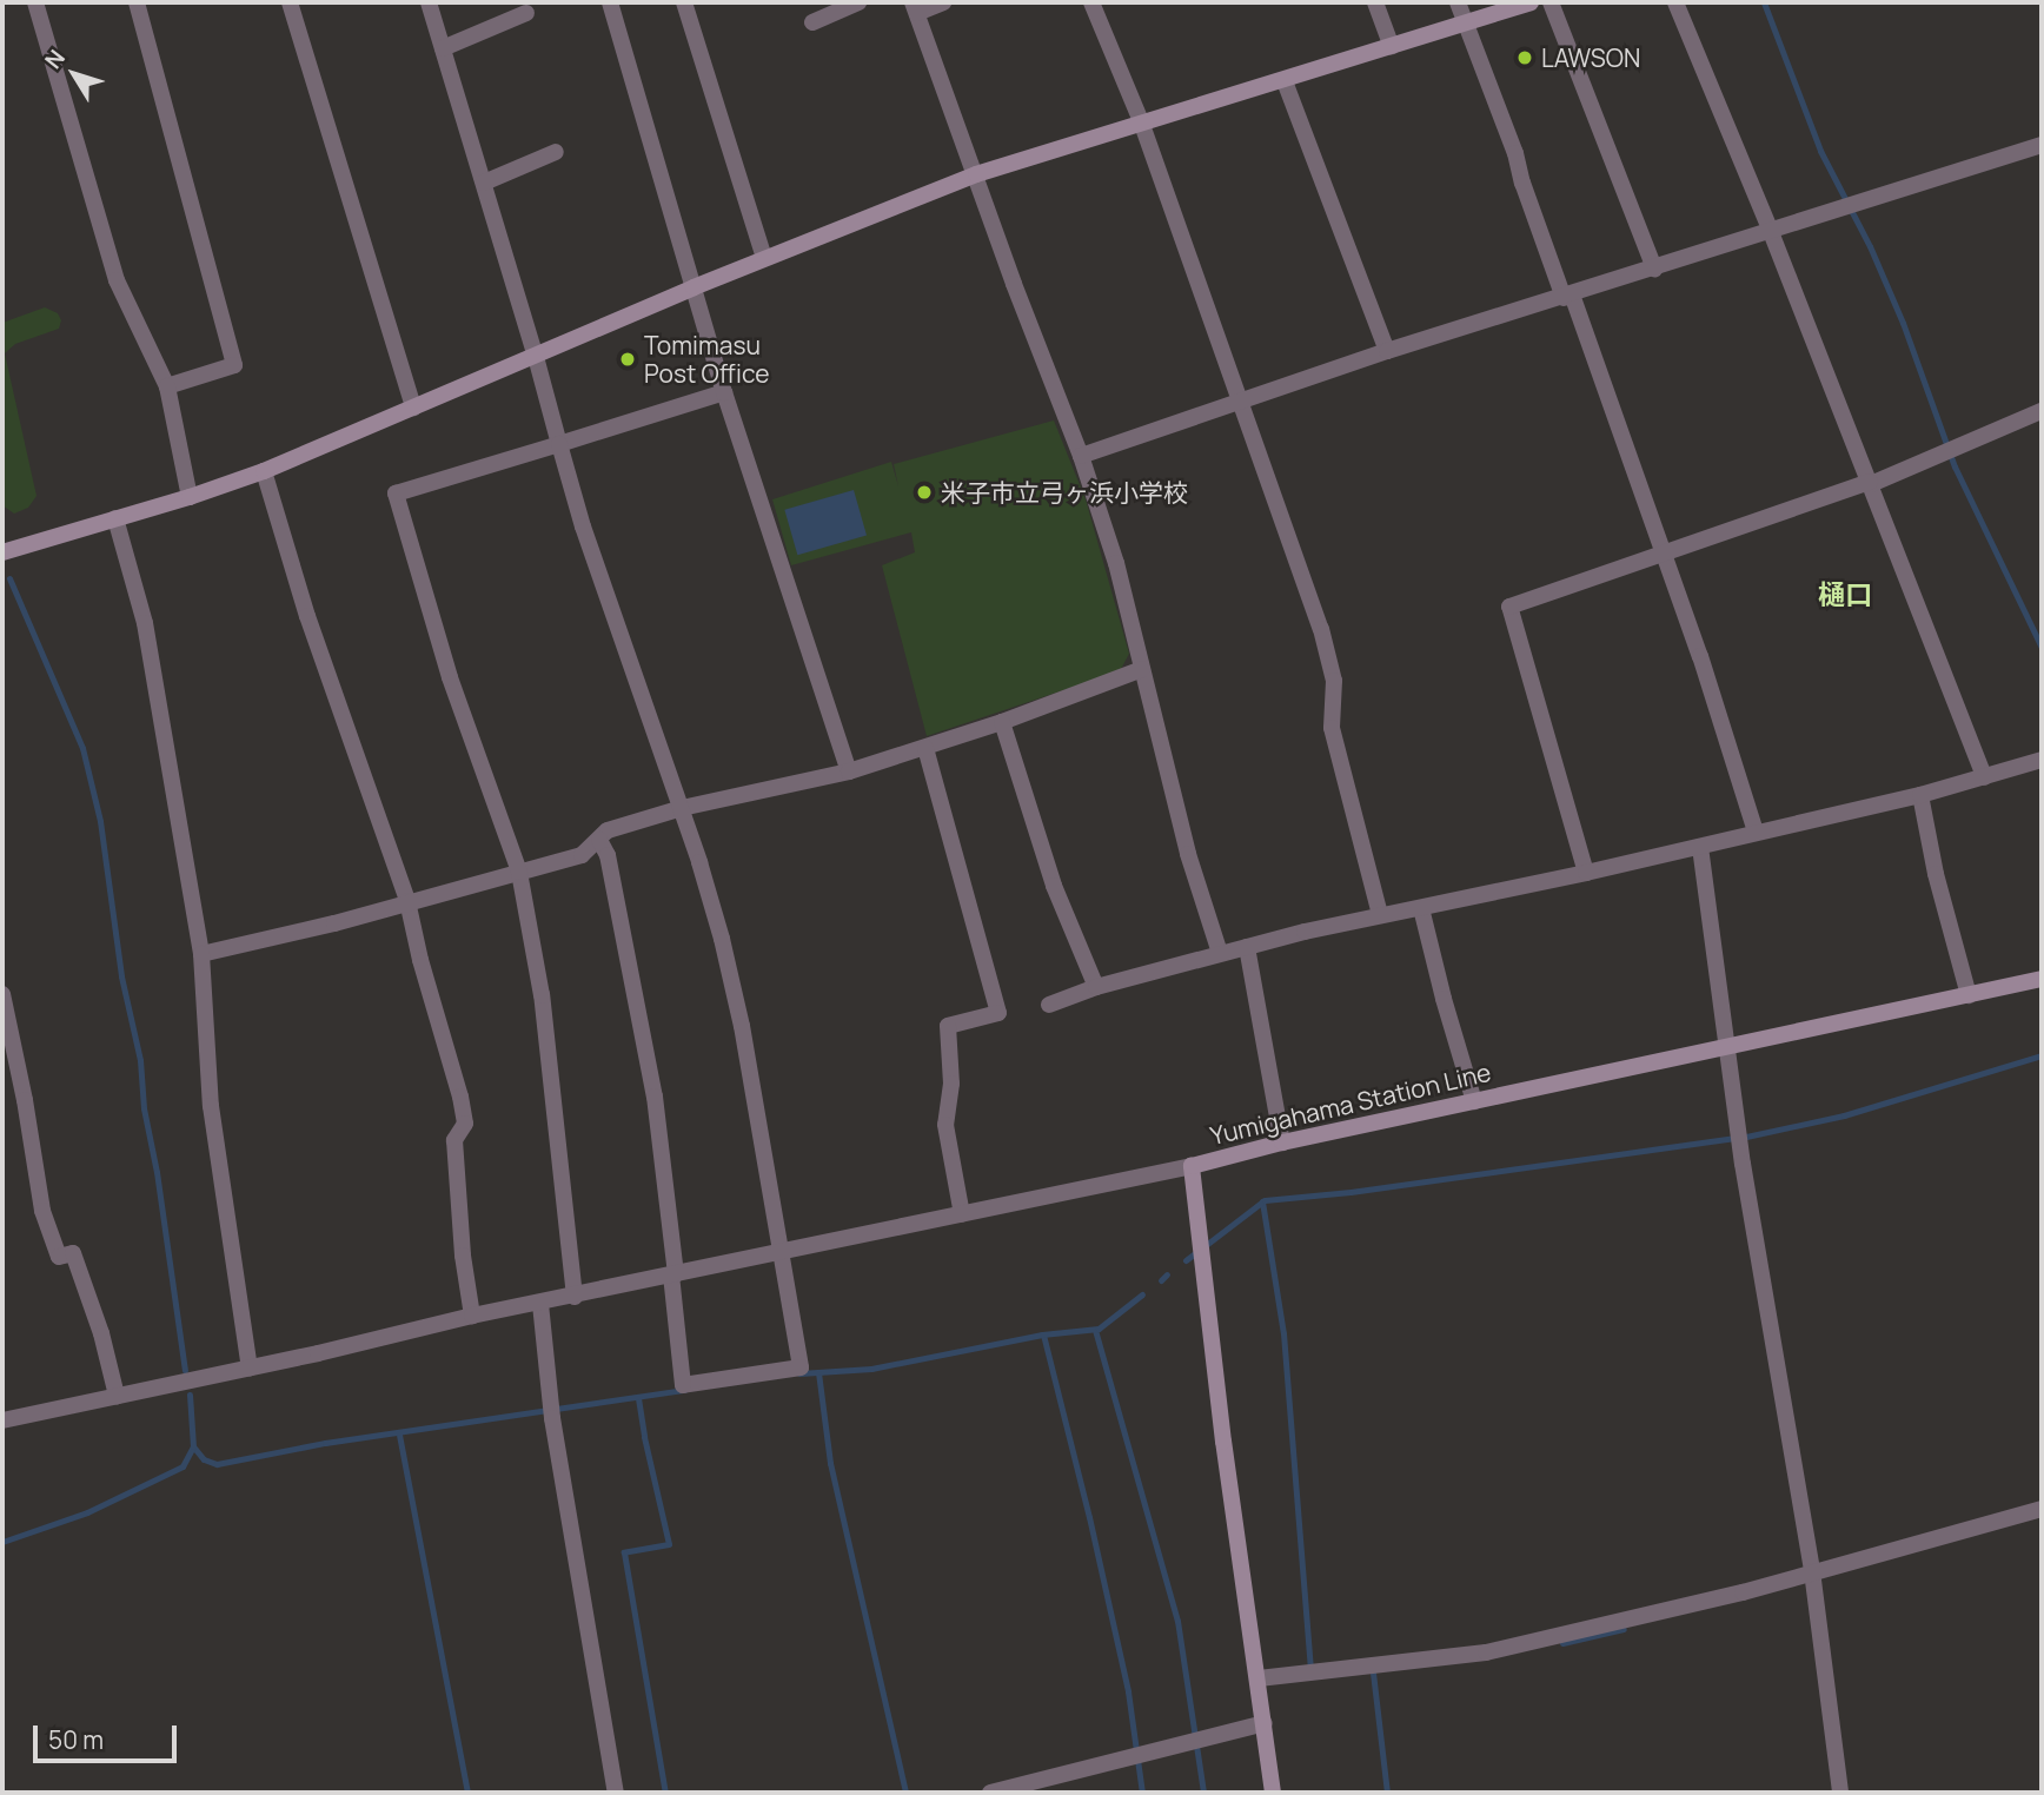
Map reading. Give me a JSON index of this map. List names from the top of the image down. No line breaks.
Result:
{"streets":{"street":["Yumigahama Station Line"]},"districts":["樋口"],"places":["LAWSON","Tomimasu Post Office","米子市立弓ヶ浜小学校"],"scale_bar":"50 m","north":"top left"}
